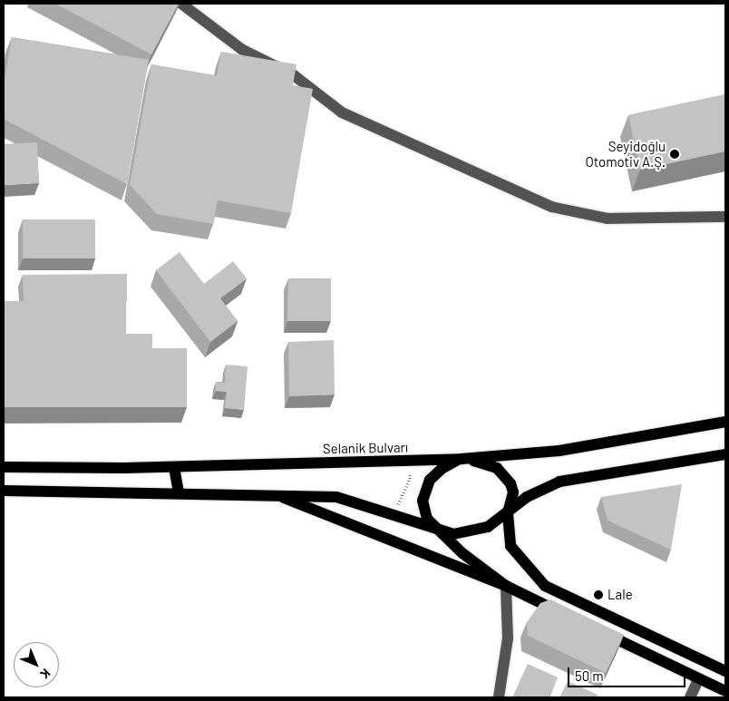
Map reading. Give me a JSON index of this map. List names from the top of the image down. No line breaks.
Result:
{"streets":{"main road":["Selanik Bulvarı"]},"places":["Seyidoğlu Otomotiv A.Ş.","Lale"],"scale_bar":"50 m","north":"bottom right"}
